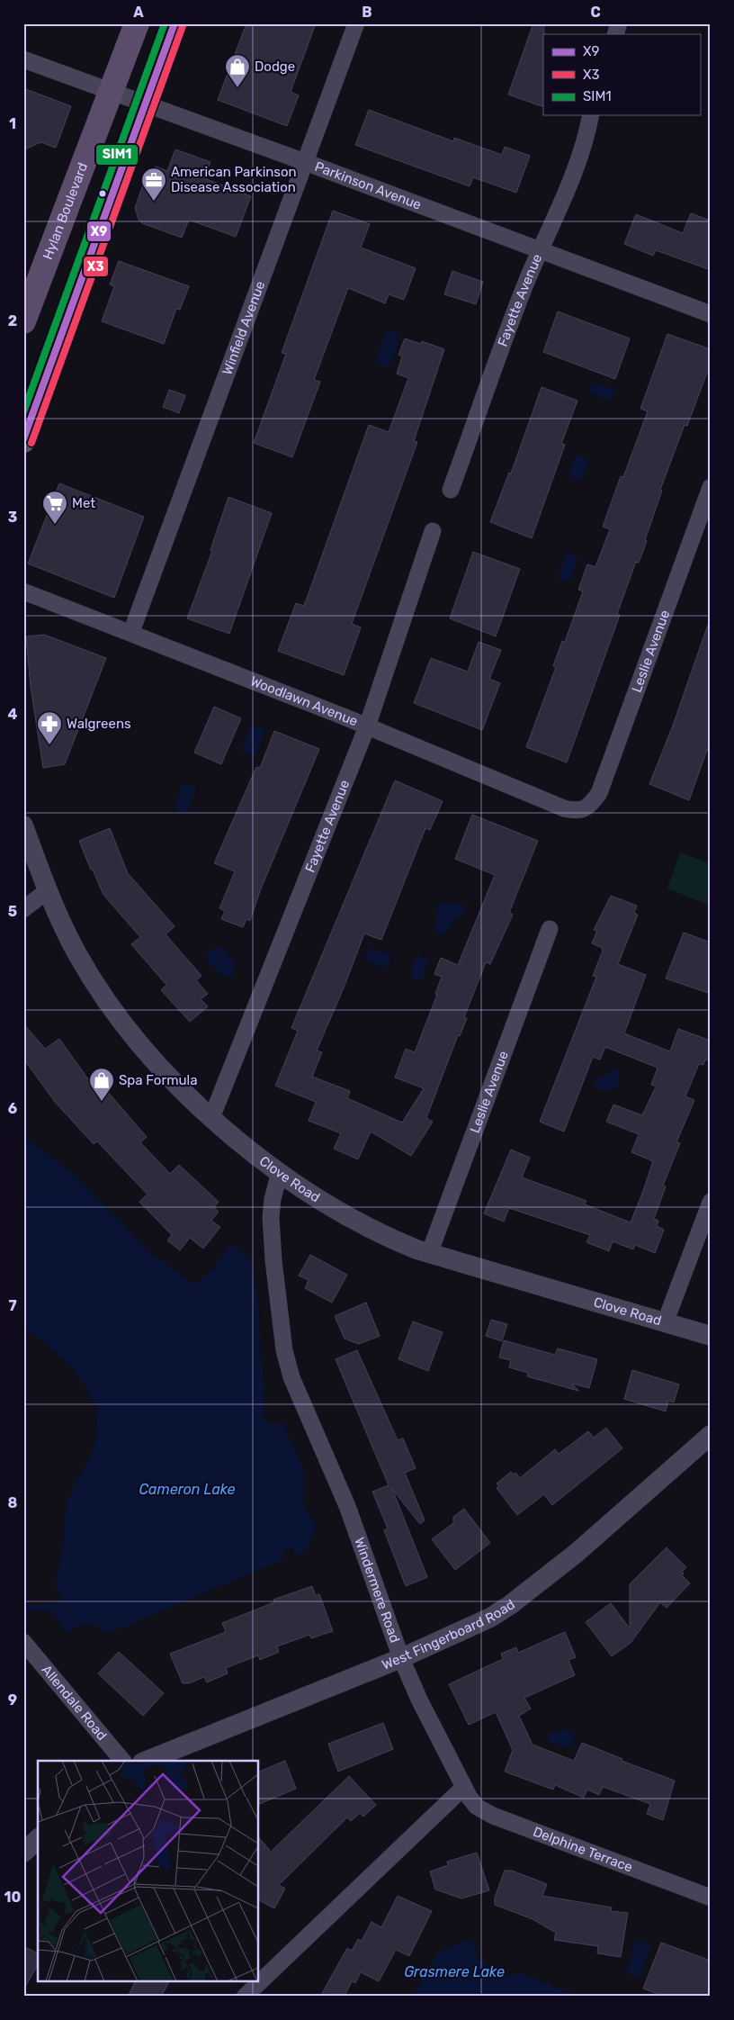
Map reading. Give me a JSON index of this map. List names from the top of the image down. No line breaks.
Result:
{"streets":{"main road":["Hylan Boulevard"],"street":["Parkinson Avenue","Fayette Avenue","Winfield Avenue","Leslie Avenue","Woodlawn Avenue","Clove Road","Windermere Road","West Fingerboard Road","Allendale Road","Delphine Terrace"]},"crossings":[["Parkinson Avenue","Hylan Boulevard"],["Parkinson Avenue","Fayette Avenue"],["Parkinson Avenue","Winfield Avenue"],["Fayette Avenue","Woodlawn Avenue"],["Fayette Avenue","Clove Road"],["Winfield Avenue","Woodlawn Avenue"],["Leslie Avenue","Woodlawn Avenue"],["Leslie Avenue","Clove Road"],["Clove Road","Windermere Road"],["Windermere Road","West Fingerboard Road"],["Windermere Road","Delphine Terrace"]],"water":["Cameron Lake","Grasmere Lake"],"places":{"shop":["Dodge","Spa Formula"],"office":["American Parkinson Disease Association"],"supermarket":["Met"],"pharmacy":["Walgreens"]},"lines":["transit line X9","transit line SIM1","transit line X3"],"legend":["X9","X3","SIM1"],"grid":{"columns":["A","B","C"],"rows":["1","2","3","4","5","6","7","8","9","10"]}}
